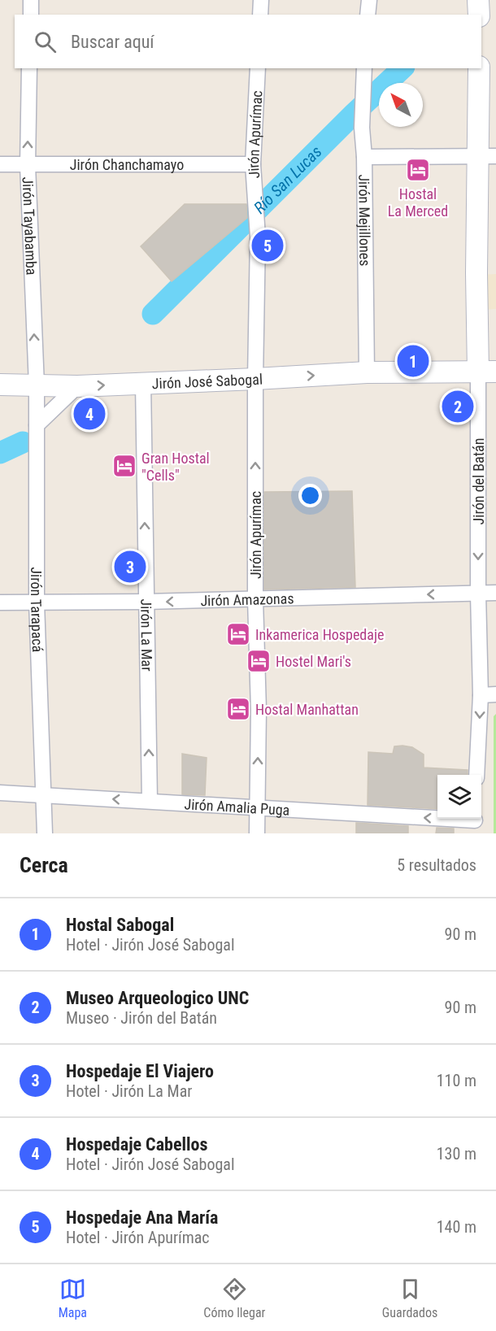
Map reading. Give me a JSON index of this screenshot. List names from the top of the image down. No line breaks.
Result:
{"streets":{"street":["Jirón Apurímac","Jirón Chanchamayo","Jirón Mejillones","Jirón Tayabamba","Jirón José Sabogal","Jirón del Batán","Jirón Amazonas","Jirón Tarapacá","Jirón La Mar","Jirón Amalia Puga"]},"crossings":[["Jirón Apurímac","Jirón Chanchamayo"],["Jirón Apurímac","Jirón José Sabogal"],["Jirón Apurímac","Jirón Amazonas"],["Jirón Apurímac","Jirón Amalia Puga"],["Jirón Chanchamayo","Jirón Tayabamba"],["Jirón Mejillones","Jirón José Sabogal"],["Jirón Tayabamba","Jirón José Sabogal"],["Jirón Tayabamba","Jirón Tarapacá"],["Jirón José Sabogal","Jirón del Batán"],["Jirón José Sabogal","Jirón Tarapacá"],["Jirón José Sabogal","Jirón La Mar"],["Jirón del Batán","Jirón Amazonas"],["Jirón Amazonas","Jirón Tarapacá"],["Jirón Amazonas","Jirón La Mar"],["Jirón Tarapacá","Jirón Amalia Puga"],["Jirón La Mar","Jirón Amalia Puga"]],"one_way":["Jirón Apurímac","Jirón Tayabamba","Jirón José Sabogal","Jirón del Batán","Jirón Amazonas","Jirón La Mar","Jirón Amalia Puga"],"water":["Río San Lucas"],"places":{"hotel":["Hostal La Merced","Gran Hostal \"Cells\"","Inkamerica Hospedaje","Hostel Mari's","Hostal Manhattan"]},"north":"top left","page":{"search":"Buscar aquí","pins":["5","1","2","4","3"],"heading":["Cerca","5 resultados"],"list":[{"mark":"1","name":"Hostal Sabogal","note":"Hotel · Jirón José Sabogal","value":"90 m"},{"mark":"2","name":"Museo Arqueologico UNC","note":"Museo · Jirón del Batán","value":"90 m"},{"mark":"3","name":"Hospedaje El Viajero","note":"Hotel · Jirón La Mar","value":"110 m"},{"mark":"4","name":"Hospedaje Cabellos","note":"Hotel · Jirón José Sabogal","value":"130 m"},{"mark":"5","name":"Hospedaje Ana María","note":"Hotel · Jirón Apurímac","value":"140 m"}],"nav":["Mapa","Cómo llegar","Guardados"]}}
